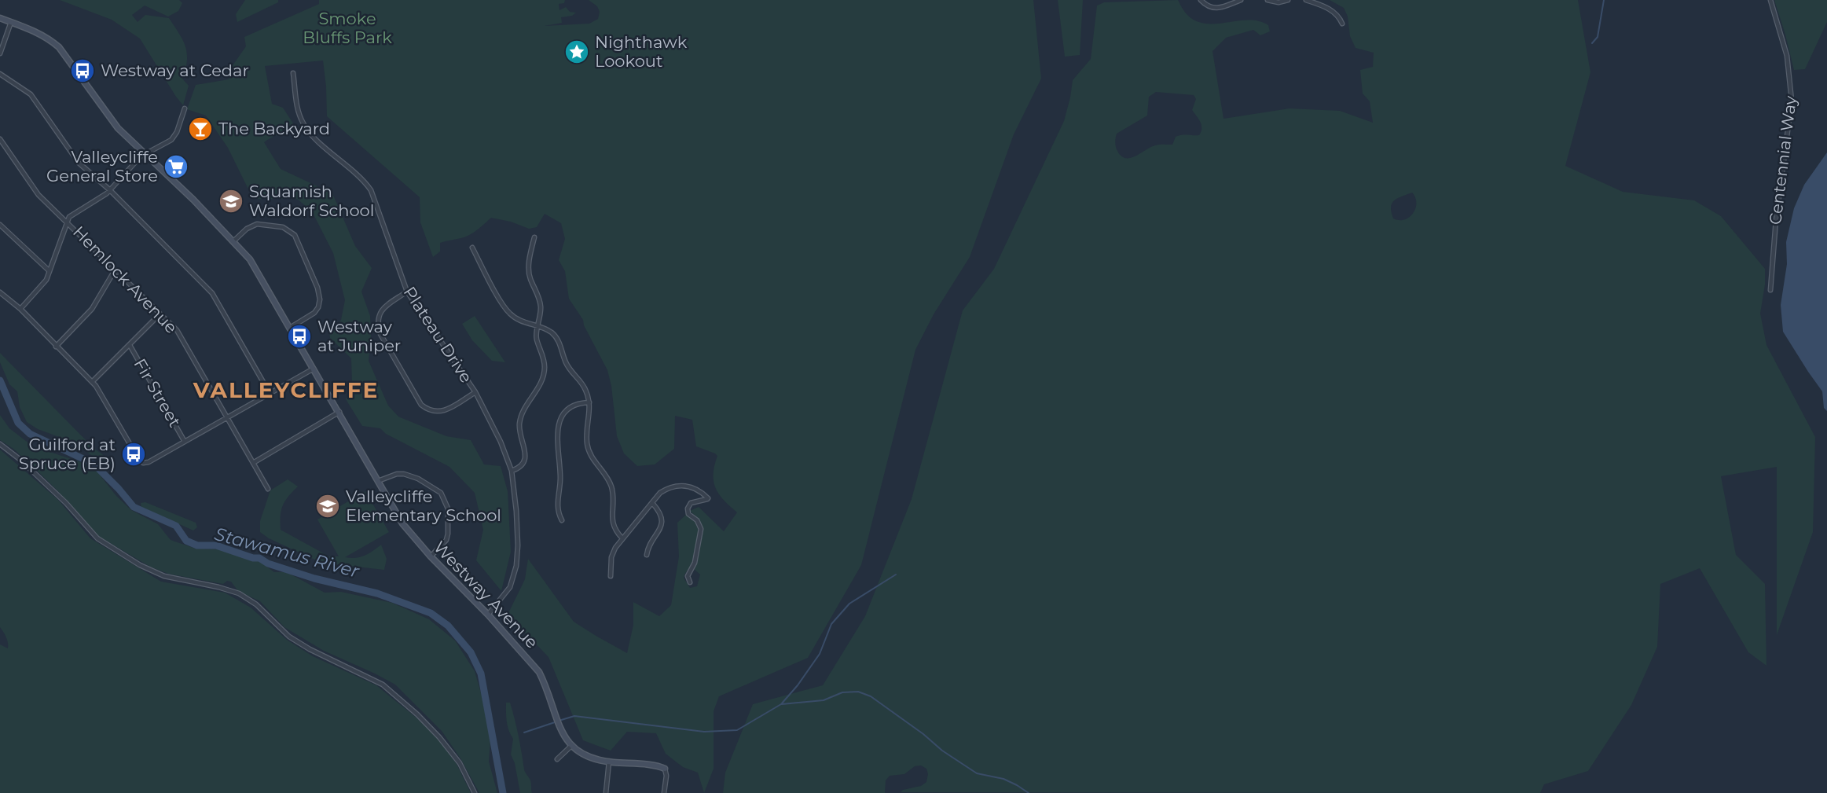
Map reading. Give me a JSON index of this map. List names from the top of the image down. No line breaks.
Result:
{"streets":{"street":["Centennial Way","Hemlock Avenue","Plateau Drive","Fir Street","Westway Avenue"]},"crossings":[["Plateau Drive","Westway Avenue"]],"districts":["VALLEYCLIFFE"],"water":["Stawamus River"],"parks":["Smoke Bluffs Park"],"places":{"place":["Nighthawk Lookout"],"bus stop":["Westway at Cedar","Westway at Juniper","Guilford at Spruce (EB)"],"bar":["The Backyard"],"supermarket":["Valleycliffe General Store"],"school or university":["Squamish Waldorf School","Valleycliffe Elementary School"]}}
